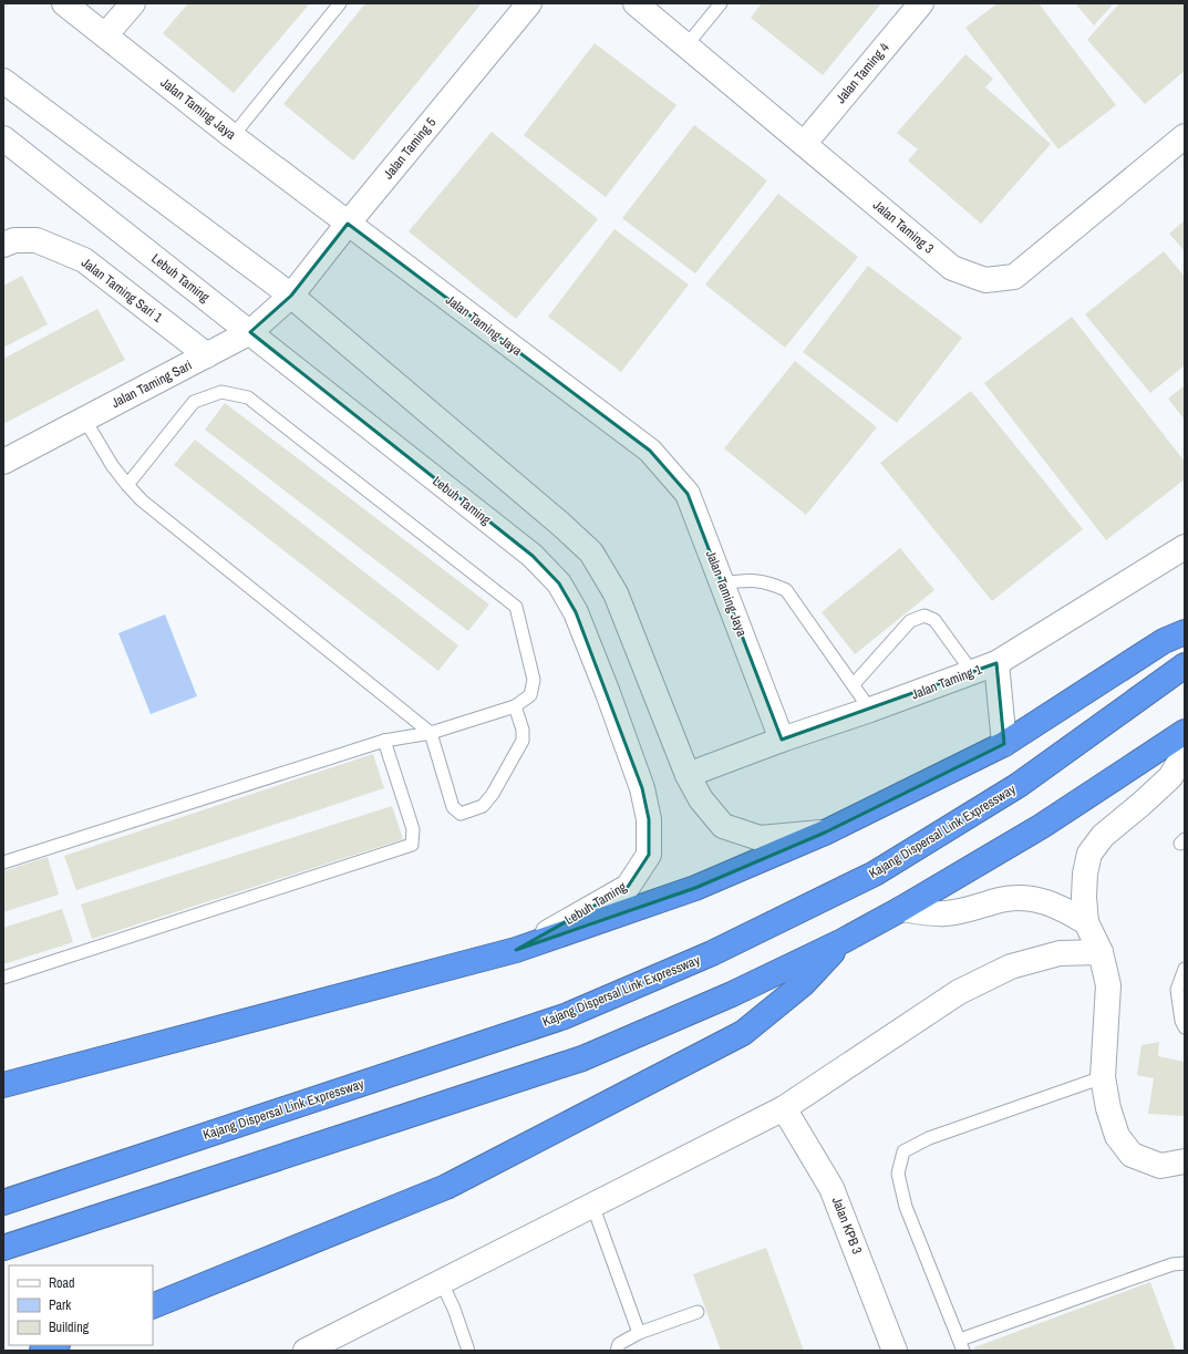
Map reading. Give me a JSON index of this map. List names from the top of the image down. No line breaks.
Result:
{"streets":{"highway":["Kajang Dispersal Link Expressway"],"street":["Jalan Taming 4","Jalan Taming Jaya","Jalan Taming 5","Jalan Taming 3","Lebuh Taming","Jalan Taming Sari 1","Jalan Taming Sari","Jalan Taming 1","Jalan KPB 3"]},"crossings":[["Jalan Taming 4","Jalan Taming 3"],["Jalan Taming Jaya","Jalan Taming 5"],["Jalan Taming Jaya","Jalan Taming 1"],["Jalan Taming 5","Jalan Taming Sari"],["Lebuh Taming","Jalan Taming Sari"],["Jalan Taming Sari 1","Jalan Taming Sari"]],"legend":["Road","Park","Building"]}
